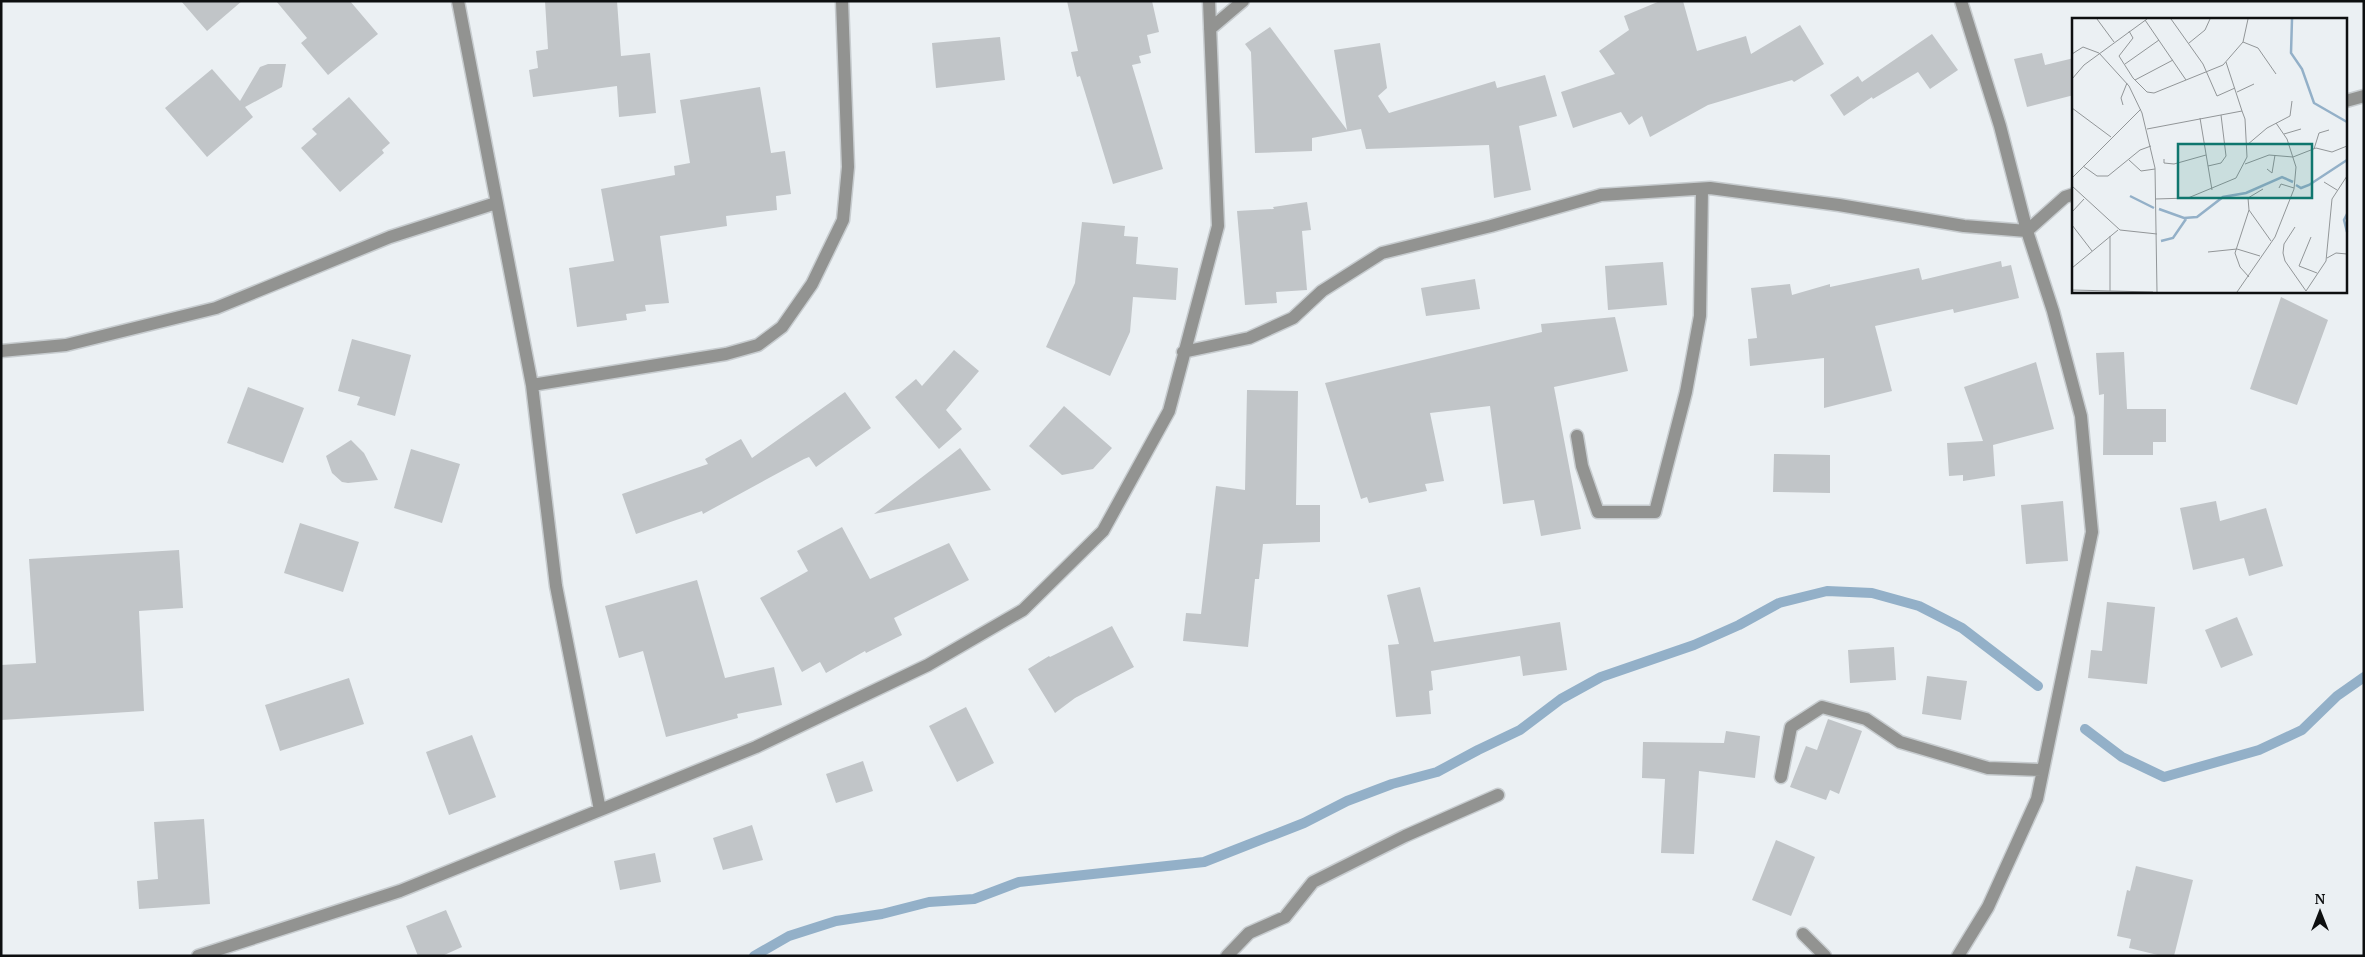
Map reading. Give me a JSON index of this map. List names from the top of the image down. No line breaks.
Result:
{"north":"top"}
